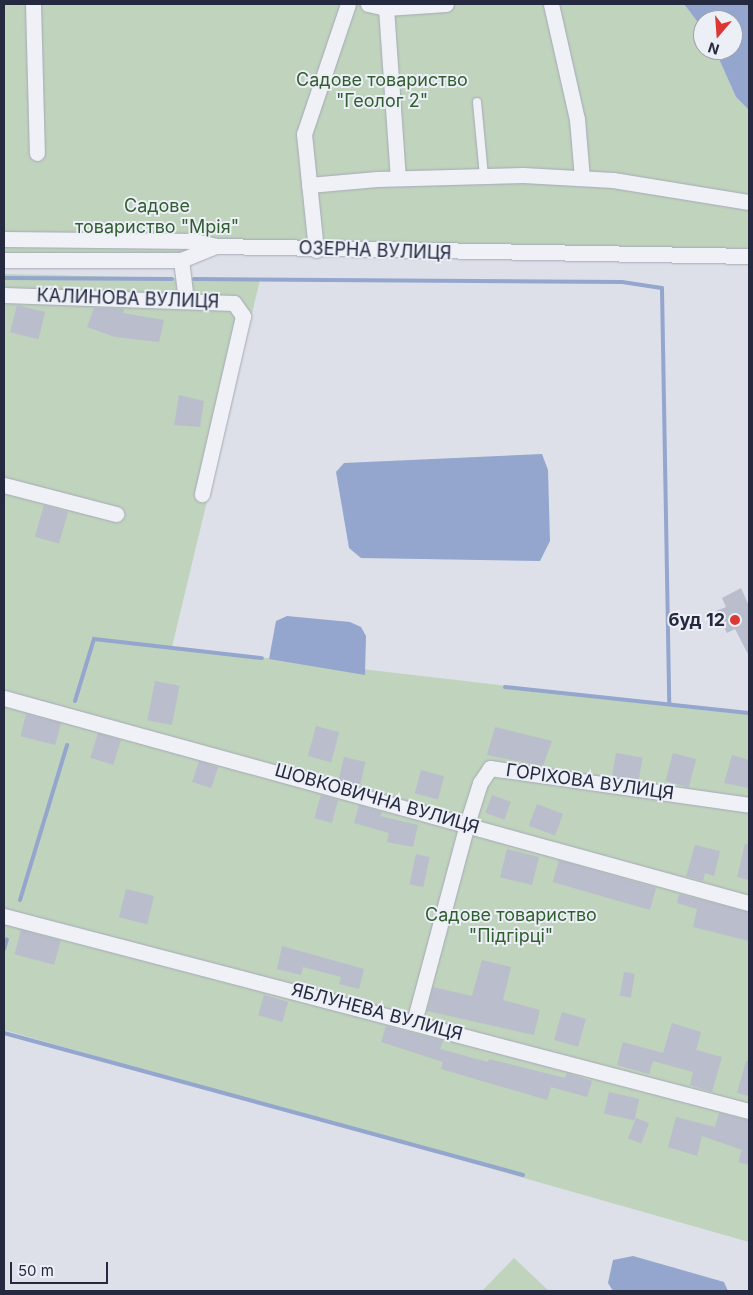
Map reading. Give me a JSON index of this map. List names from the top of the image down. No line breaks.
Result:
{"streets":{"street":["ОЗЕРНА ВУЛИЦЯ","КАЛИНОВА ВУЛИЦЯ","ГОРІХОВА ВУЛИЦЯ","ШОВКОВИЧНА ВУЛИЦЯ","ЯБЛУНЕВА ВУЛИЦЯ"]},"crossings":[["ГОРІХОВА ВУЛИЦЯ","ШОВКОВИЧНА ВУЛИЦЯ"]],"parks":["Садове товариство \"Геолог 2\"","Садове товариство \"Мрія\"","Садове товариство \"Підгірці\""],"places":["буд 12"],"scale_bar":"50 m","north":"bottom"}
